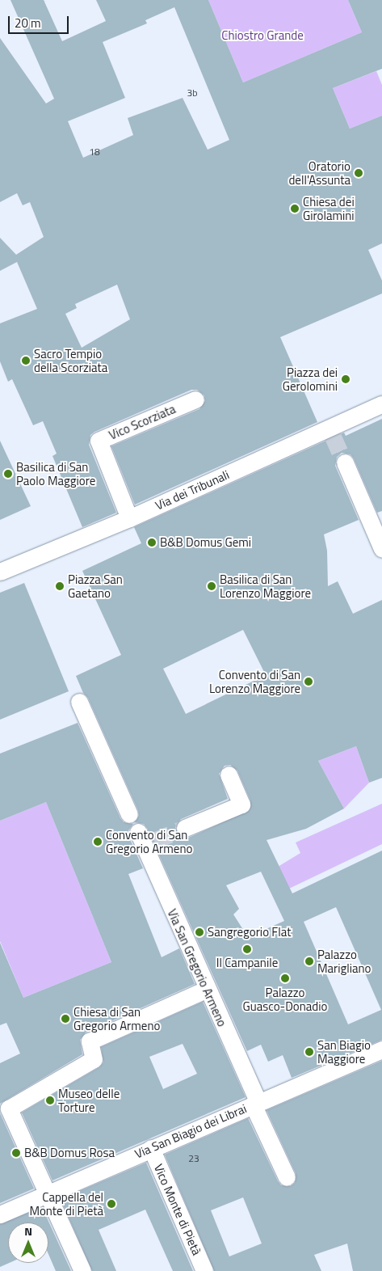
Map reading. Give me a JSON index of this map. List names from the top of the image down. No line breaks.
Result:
{"streets":{"street":["Vico Scorziata","Via dei Tribunali","Via San Gregorio Armeno","Via San Biagio dei Librai","Vico Monte di Pietà"]},"crossings":[["Vico Scorziata","Via dei Tribunali"],["Via San Gregorio Armeno","Via San Biagio dei Librai"],["Via San Biagio dei Librai","Vico Monte di Pietà"]],"parks":["Chiostro Grande"],"places":["Oratorio dell'Assunta","Chiesa dei Girolamini","Sacro Tempio della Scorziata","Piazza dei Gerolomini","Basilica di San Paolo Maggiore","B&B Domus Gemi","Piazza San Gaetano","Basilica di San Lorenzo Maggiore","Convento di San Lorenzo Maggiore","Convento di San Gregorio Armeno","Sangregorio Flat","Il Campanile","Palazzo Marigliano","Palazzo Guasco-Donadio","Chiesa di San Gregorio Armeno","San Biagio Maggiore","Museo delle Torture","B&B Domus Rosa","Cappella del Monte di Pietà"],"house_numbers":["3b","18","23"],"scale_bar":"20 m","north":"top"}
